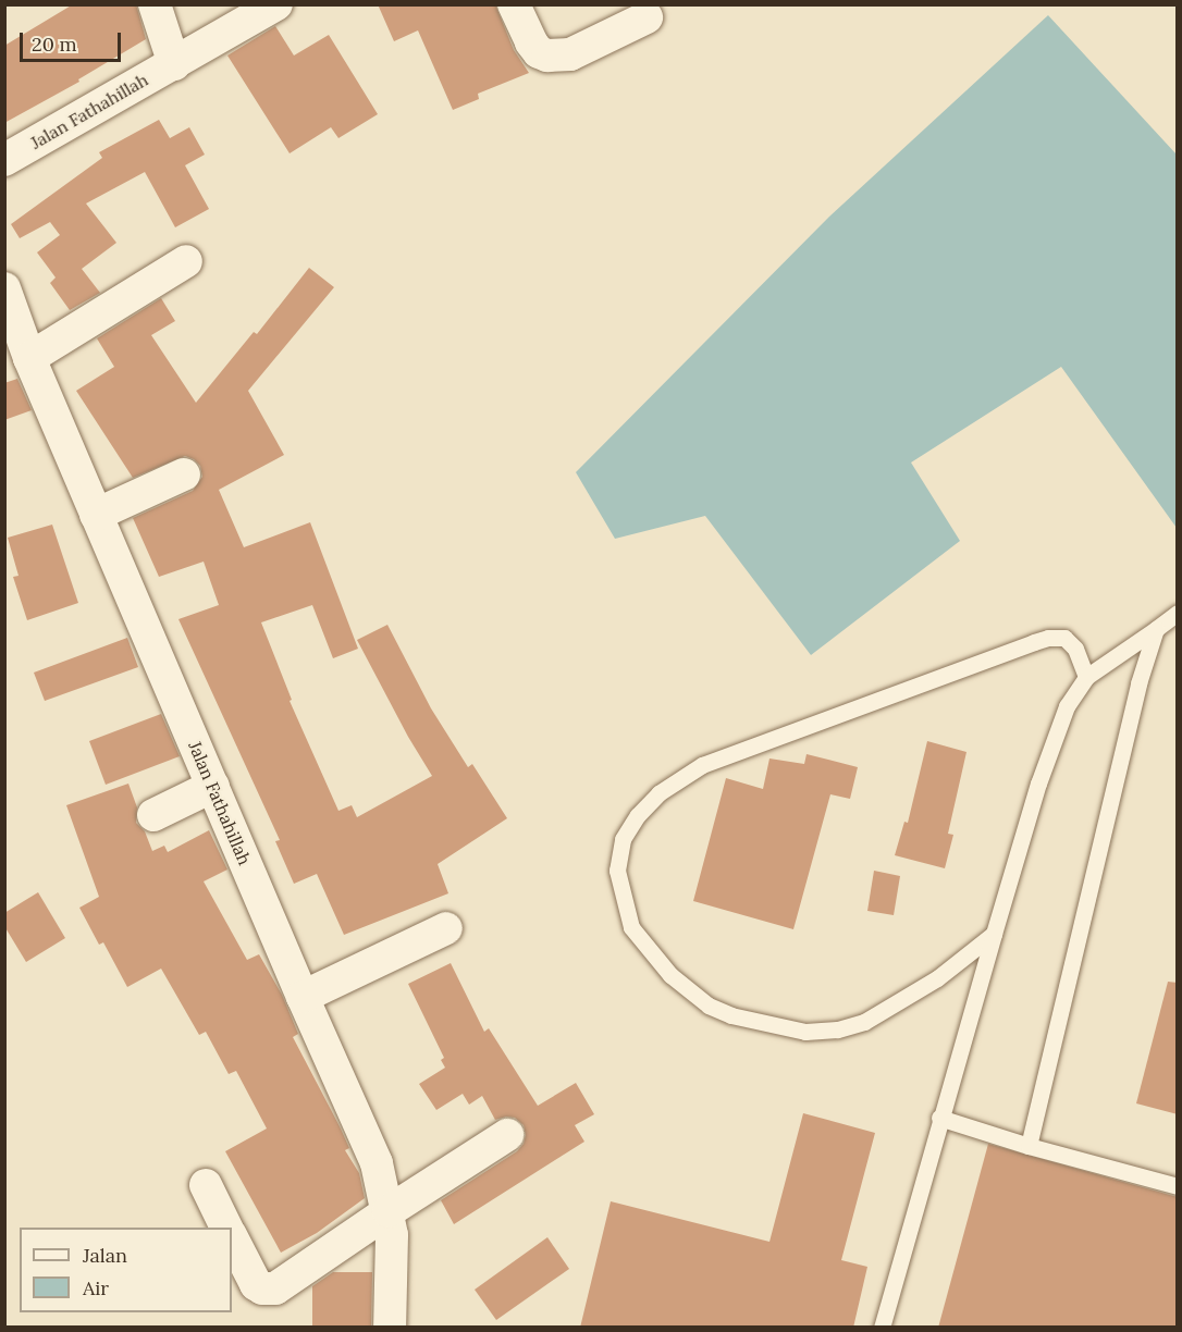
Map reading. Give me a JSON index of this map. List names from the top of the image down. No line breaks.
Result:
{"streets":{"street":["Jalan Fathahillah"]},"legend":["Jalan","Air"],"scale_bar":"20 m"}
